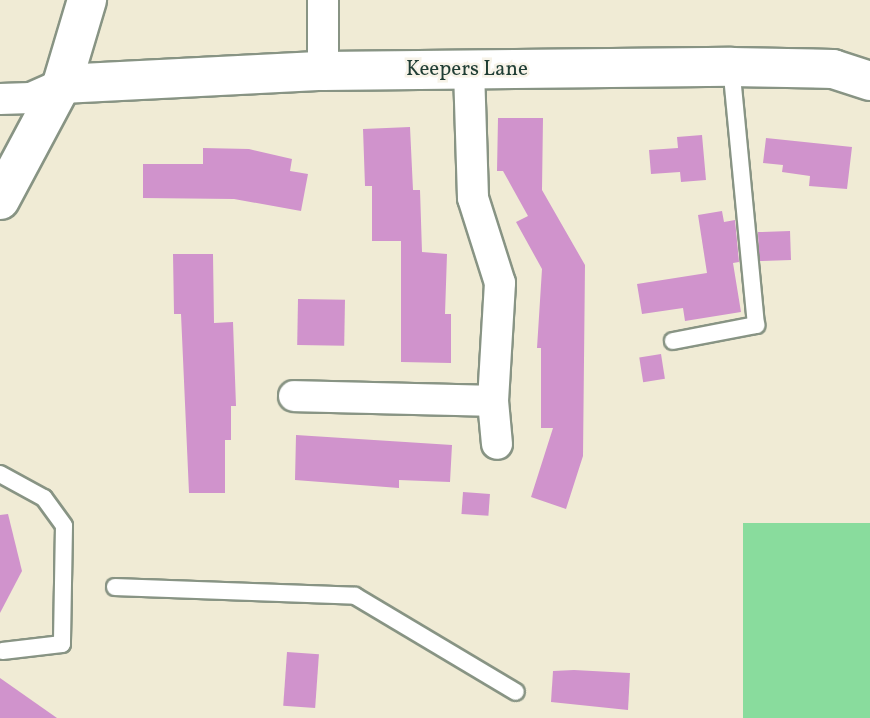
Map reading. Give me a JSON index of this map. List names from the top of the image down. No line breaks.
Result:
{"streets":{"main road":["Keepers Lane"]}}
